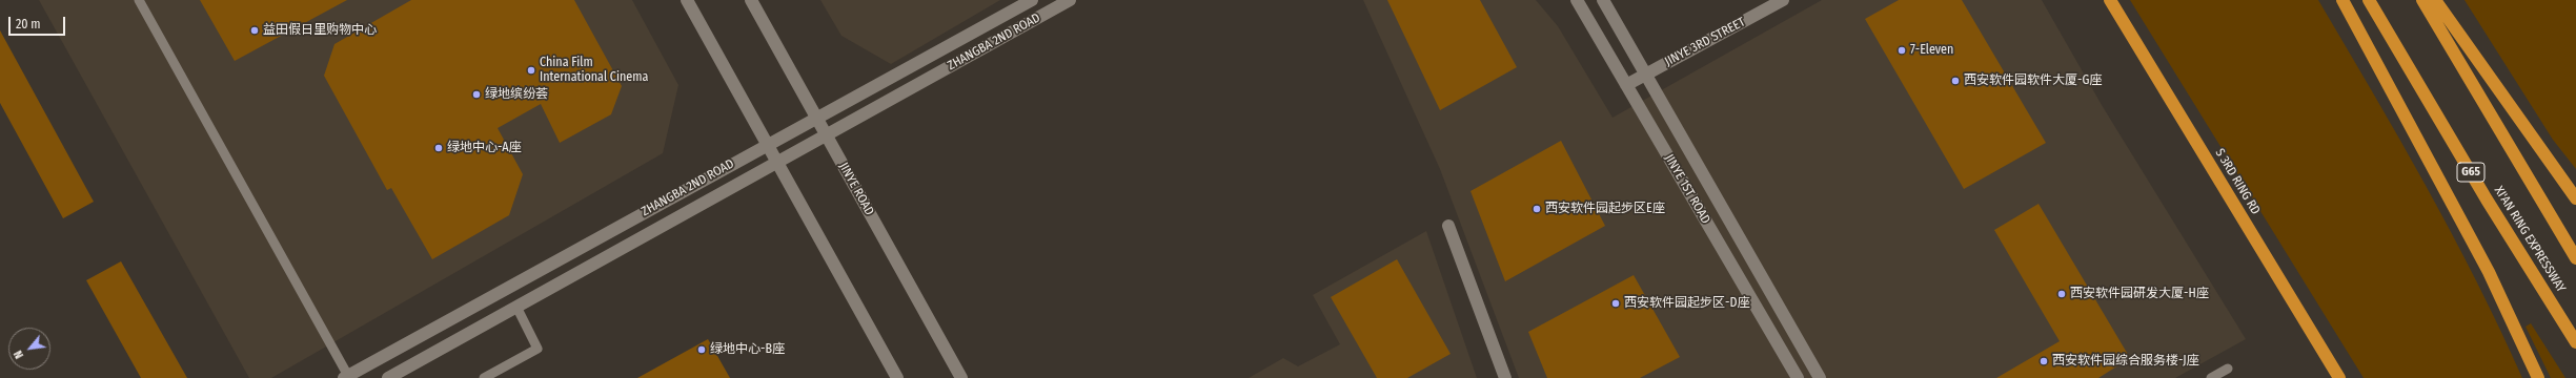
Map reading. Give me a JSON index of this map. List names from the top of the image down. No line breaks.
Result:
{"streets":{"highway":["G65","S 3RD RING RD","XI'AN RING EXPRESSWAY"],"street":["ZHANGBA 2ND ROAD","JINYE 3RD STREET","JINYE ROAD","JINYE 1ST ROAD"]},"crossings":[["ZHANGBA 2ND ROAD","JINYE ROAD"],["JINYE 3RD STREET","JINYE 1ST ROAD"]],"places":["益田假日里购物中心","7-Eleven","China Film International Cinema","西安软件园软件大厦-G座","绿地缤纷荟","绿地中心-A座","西安软件园起步区E座","西安软件园研发大厦-H座","西安软件园起步区-D座","绿地中心-B座","西安软件园综合服务楼-J座"],"scale_bar":"20 m","north":"bottom left"}
